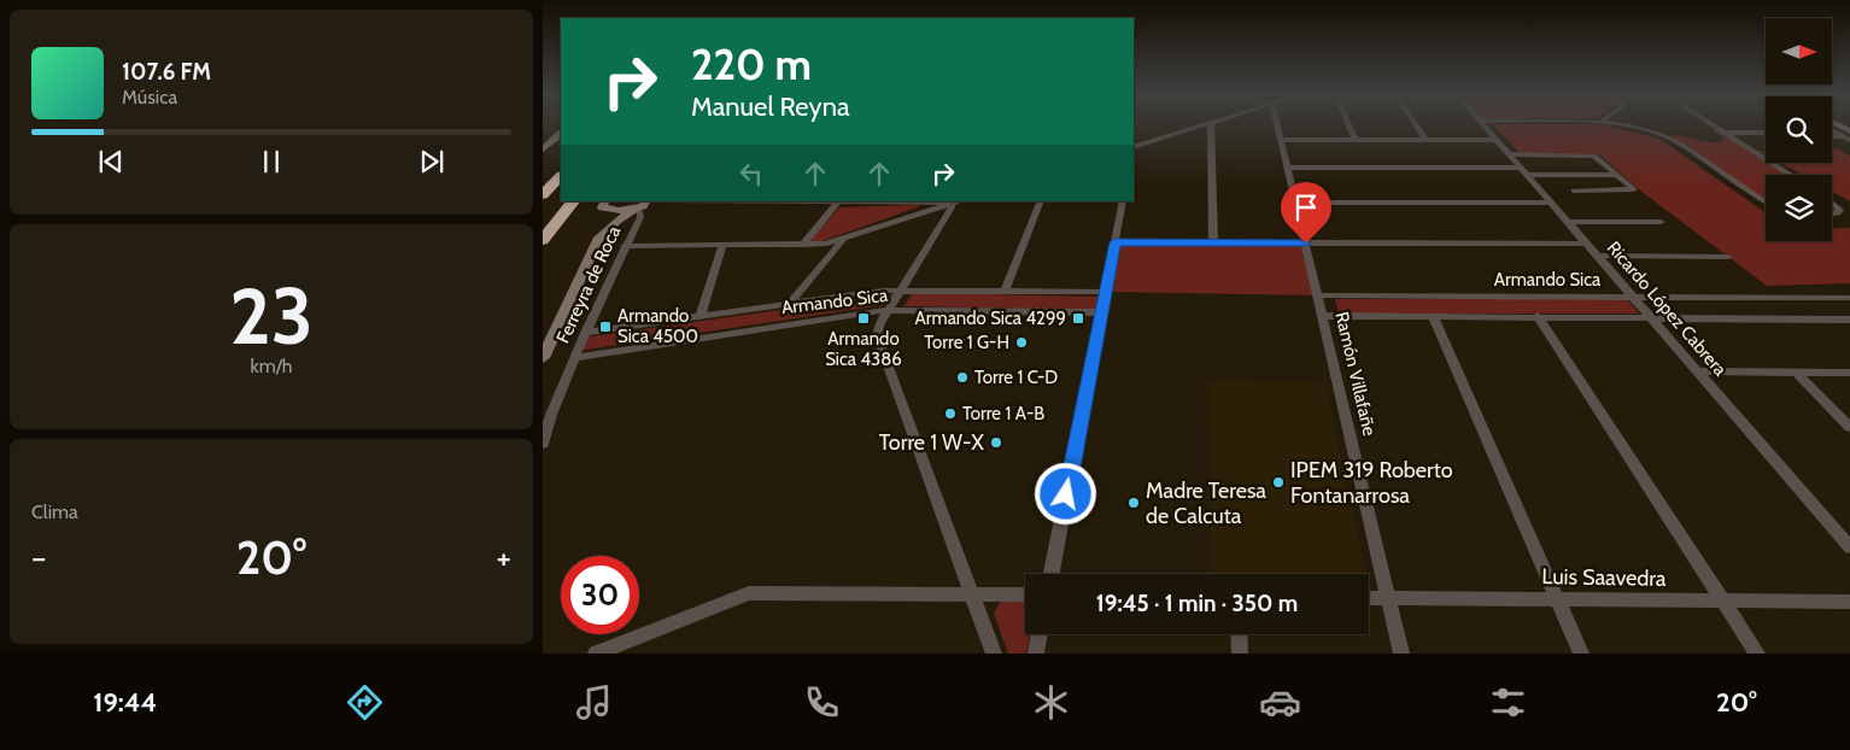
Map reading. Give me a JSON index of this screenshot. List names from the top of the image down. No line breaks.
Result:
{"streets":{"street":["Armando Sica","Ferreyra de Roca","Ricardo López Cabrera","Ramón Villafañe","Luis Saavedra"]},"crossings":[["Armando Sica","Ferreyra de Roca"],["Armando Sica","Ricardo López Cabrera"],["Armando Sica","Ramón Villafañe"],["Ramón Villafañe","Luis Saavedra"]],"places":{"transit":["Armando Sica 4386","Armando Sica 4299","Armando Sica 4500"],"other":["Torre 1 G-H","Torre 1 C-D","Torre 1 A-B","Torre 1 W-X","IPEM 319 Roberto Fontanarrosa","Madre Teresa de Calcuta"]},"north":"right","page":{"turn":["220 m","Manuel Reyna"],"song":["107.6 FM","Música"],"tile":[["23","km/h"],"Clima"],"heat":["−","20°","+"],"limit":"30","trip":"19:45 · 1 min · 350 m","tabs":["19:44","20°"]}}
